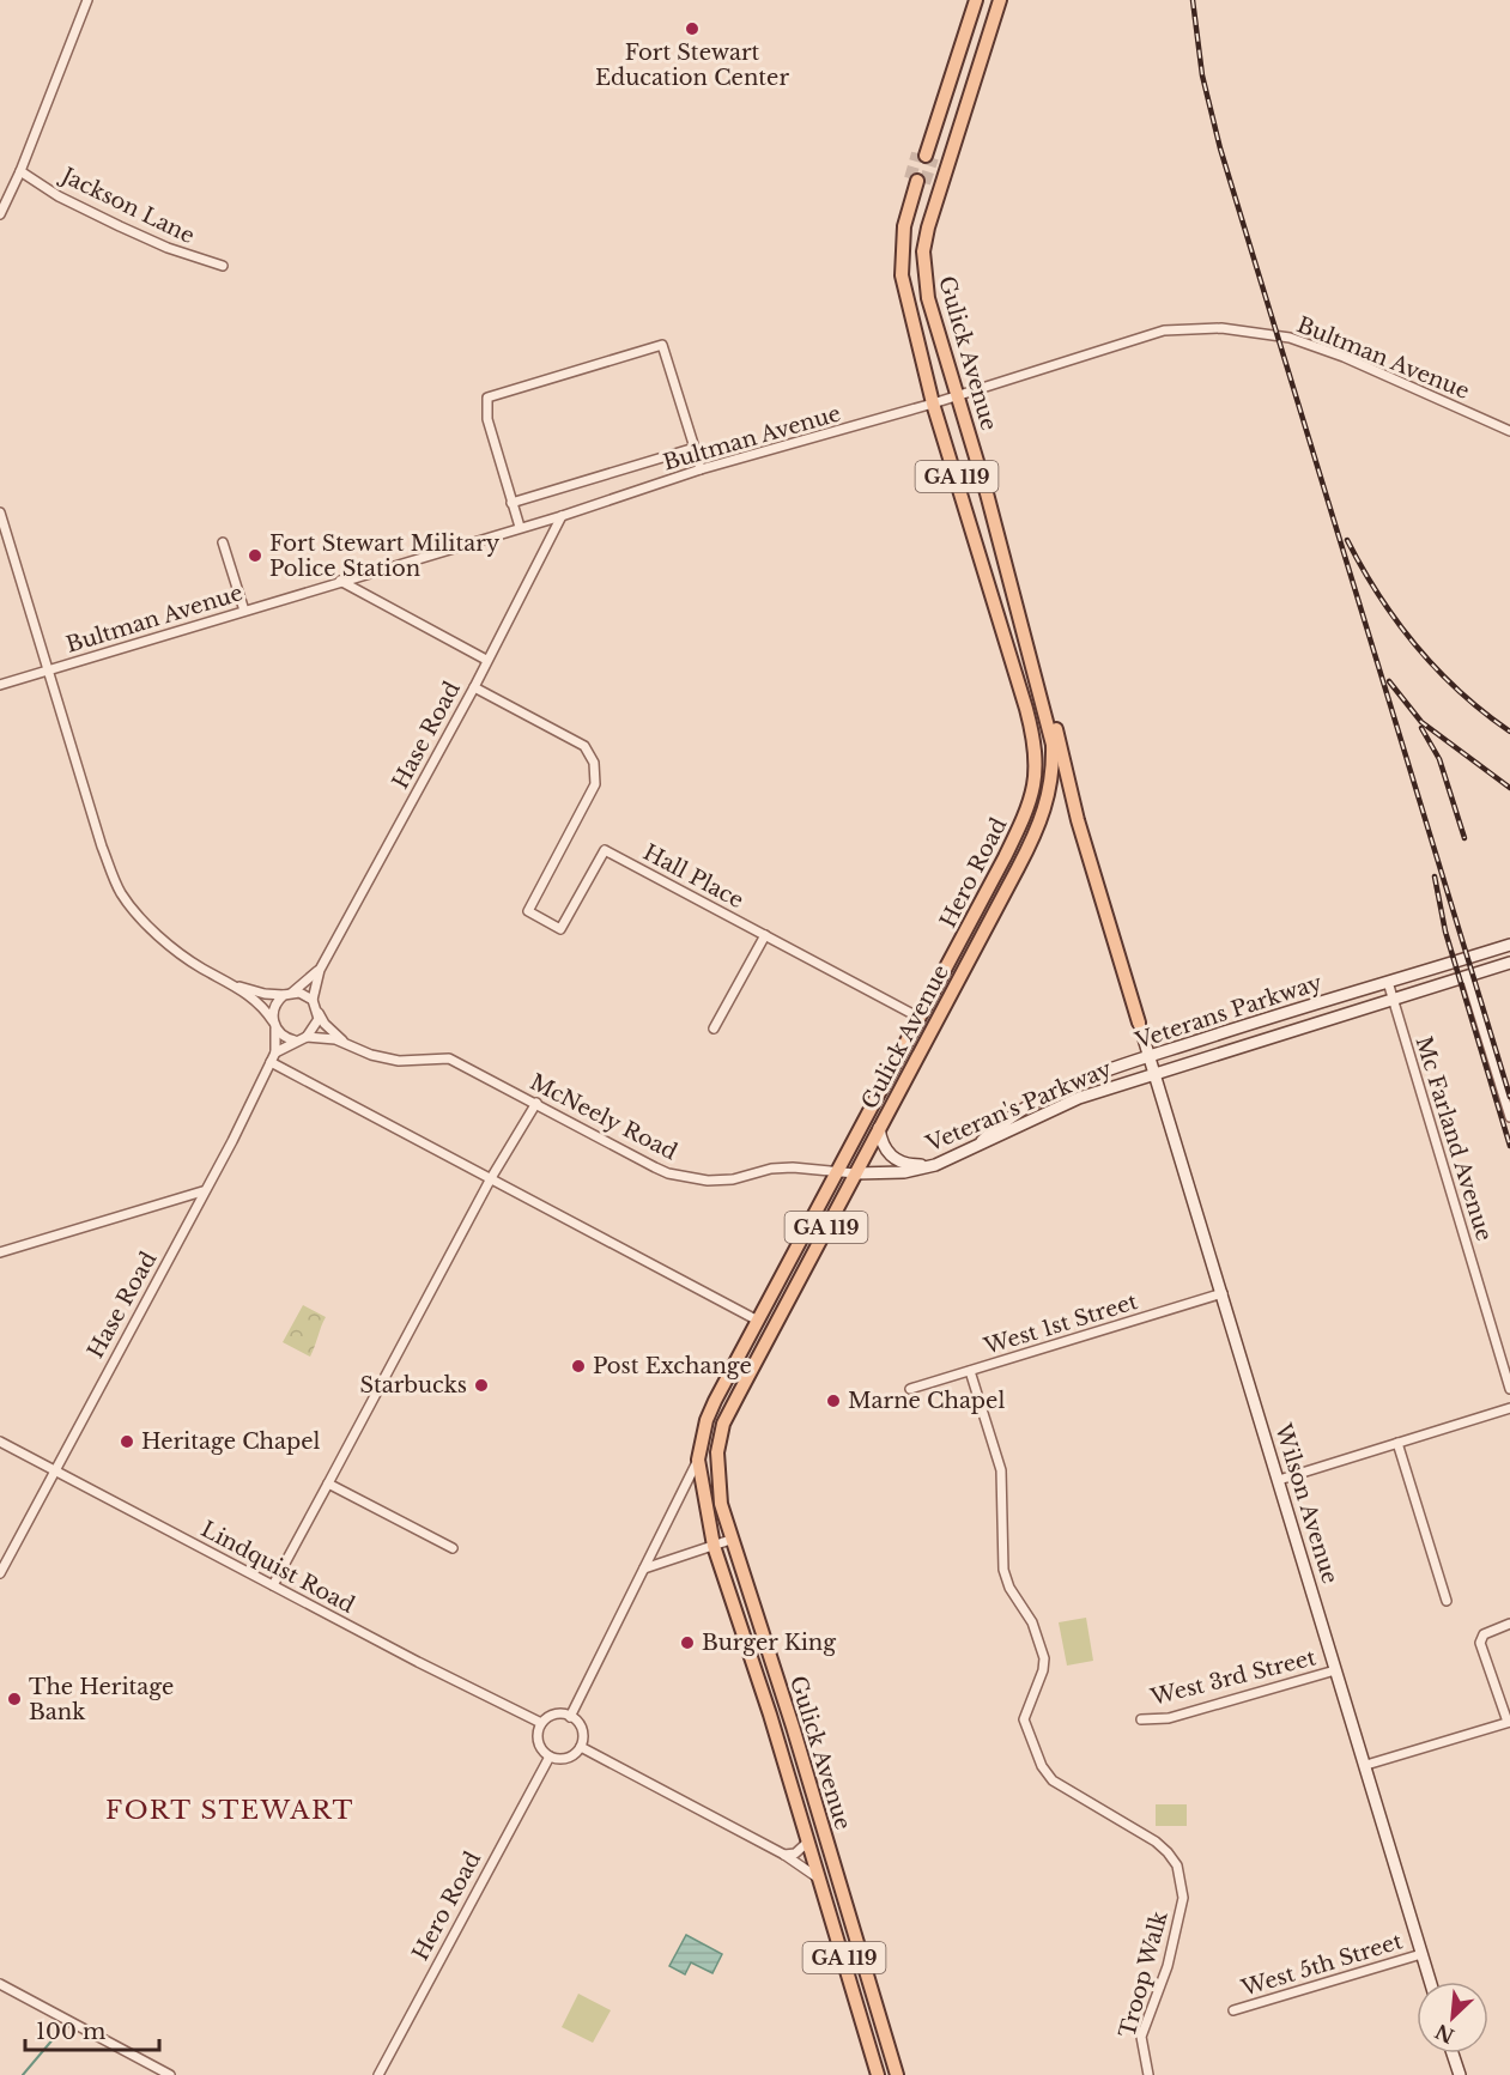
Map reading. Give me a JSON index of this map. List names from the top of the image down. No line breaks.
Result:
{"streets":{"main road":["Gulick Avenue","GA 119","Hero Road","Veterans Parkway","Veteran's Parkway","Wilson Avenue"],"street":["Jackson Lane","Bultman Avenue","Hase Road","Hall Place","McNeely Road","Mc Farland Avenue","West 1st Street","Lindquist Road","West 3rd Street","West 5th Street","Troop Walk"]},"crossings":[["Gulick Avenue","Bultman Avenue"],["Gulick Avenue","Hero Road"],["Gulick Avenue","Veteran's Parkway"],["Gulick Avenue","McNeely Road"],["Bultman Avenue","GA 119"],["Bultman Avenue","Hase Road"],["Bultman Avenue","Hero Road"],["GA 119","Hero Road"],["Hase Road","Hall Place"],["Hase Road","Lindquist Road"],["Hero Road","Hall Place"],["Hero Road","McNeely Road"],["Hero Road","Lindquist Road"],["Veterans Parkway","Veteran's Parkway"],["Veterans Parkway","Mc Farland Avenue"],["Veterans Parkway","Wilson Avenue"],["Veteran's Parkway","McNeely Road"],["Veteran's Parkway","Wilson Avenue"],["West 1st Street","Wilson Avenue"],["West 1st Street","Troop Walk"],["Wilson Avenue","West 3rd Street"],["Wilson Avenue","West 5th Street"]],"districts":["FORT STEWART"],"places":["Fort Stewart Education Center","Fort Stewart Military Police Station","Post Exchange","Starbucks","Marne Chapel","Heritage Chapel","Burger King","The Heritage Bank"],"scale_bar":"100 m","north":"bottom left"}
